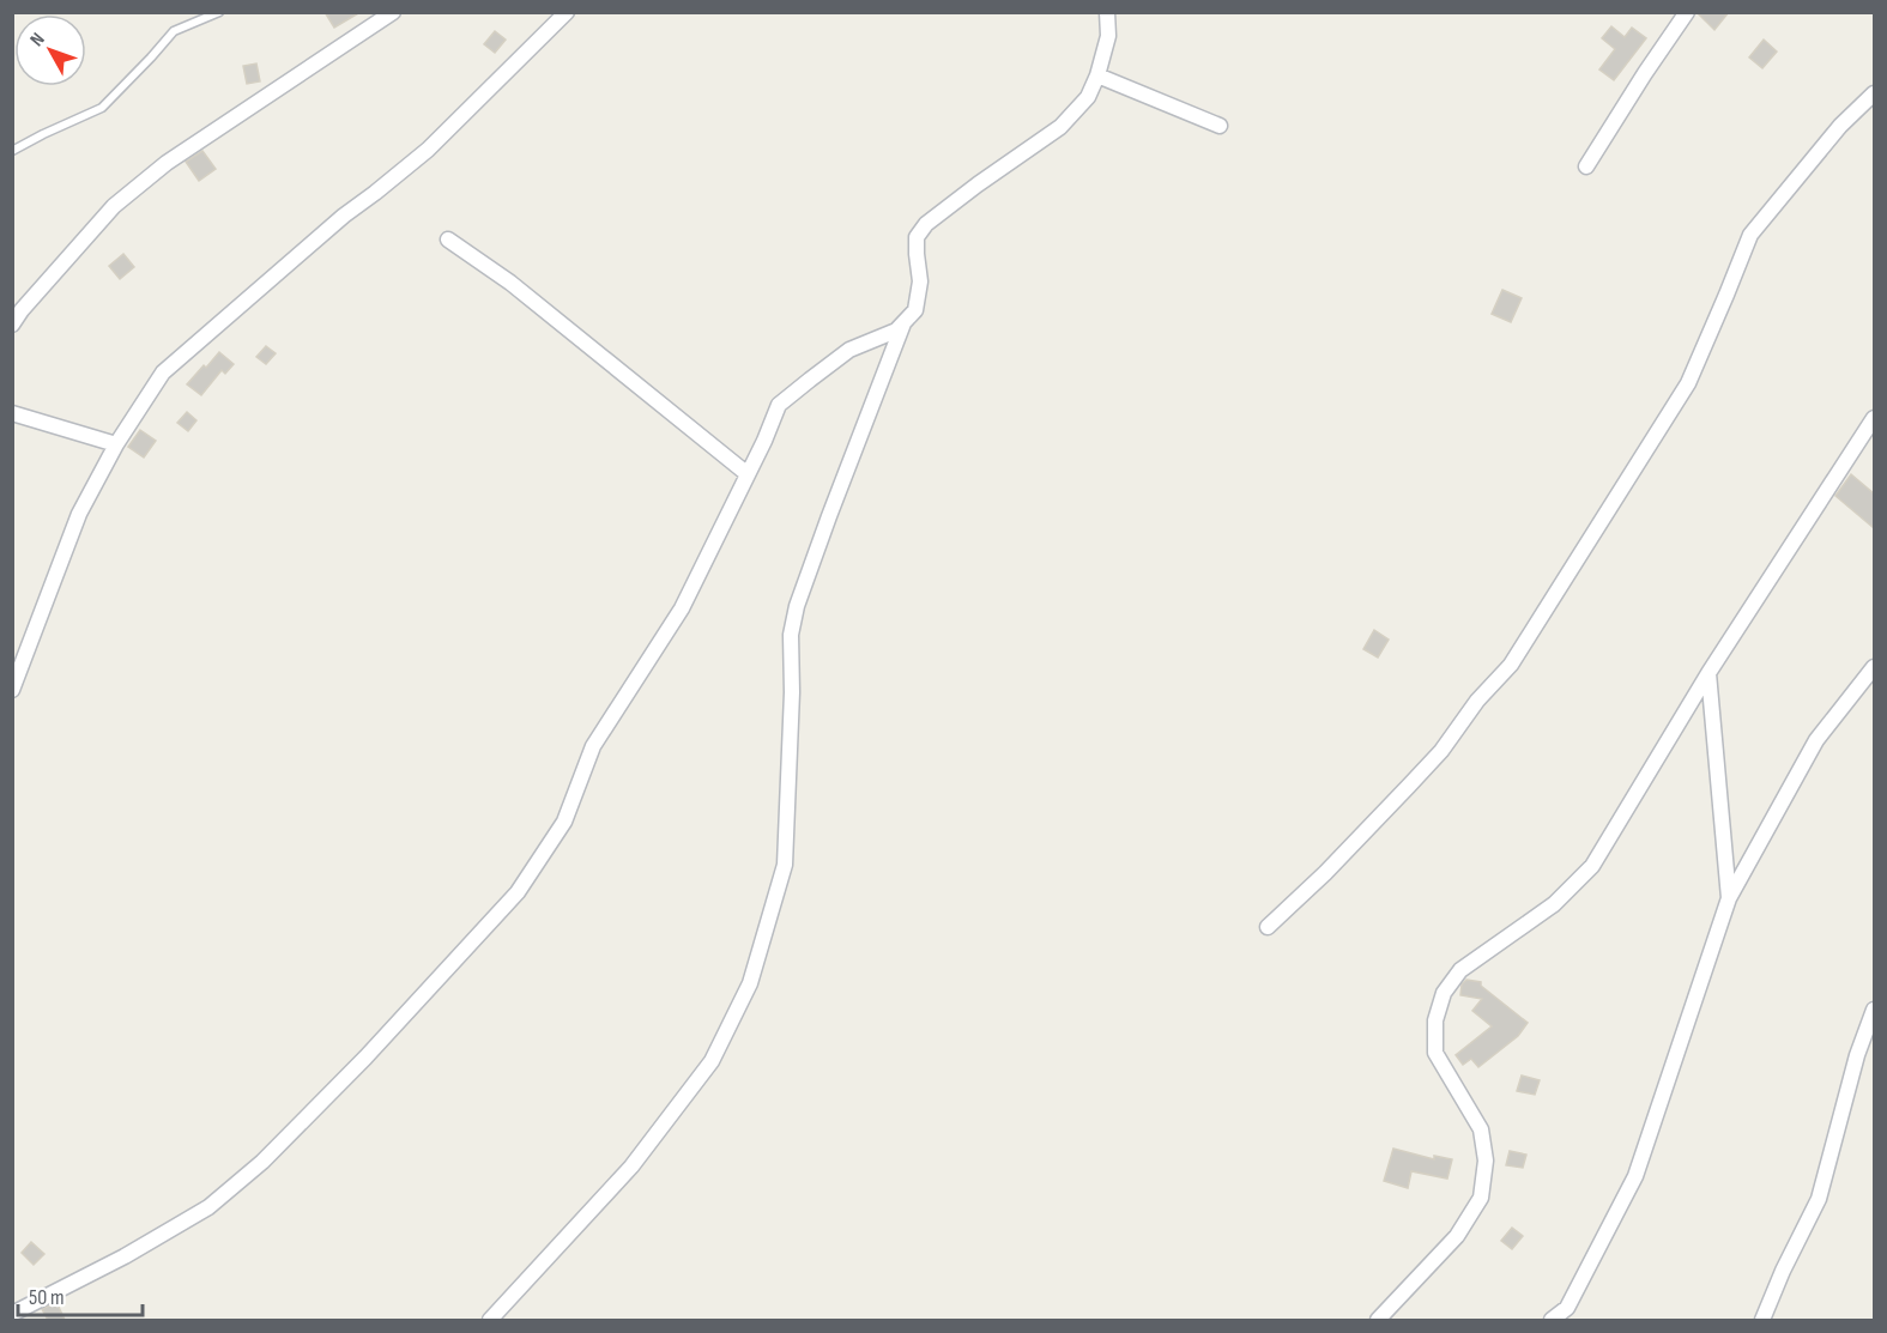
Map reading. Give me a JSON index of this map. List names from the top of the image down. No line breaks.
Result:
{"scale_bar":"50 m","north":"top left"}
